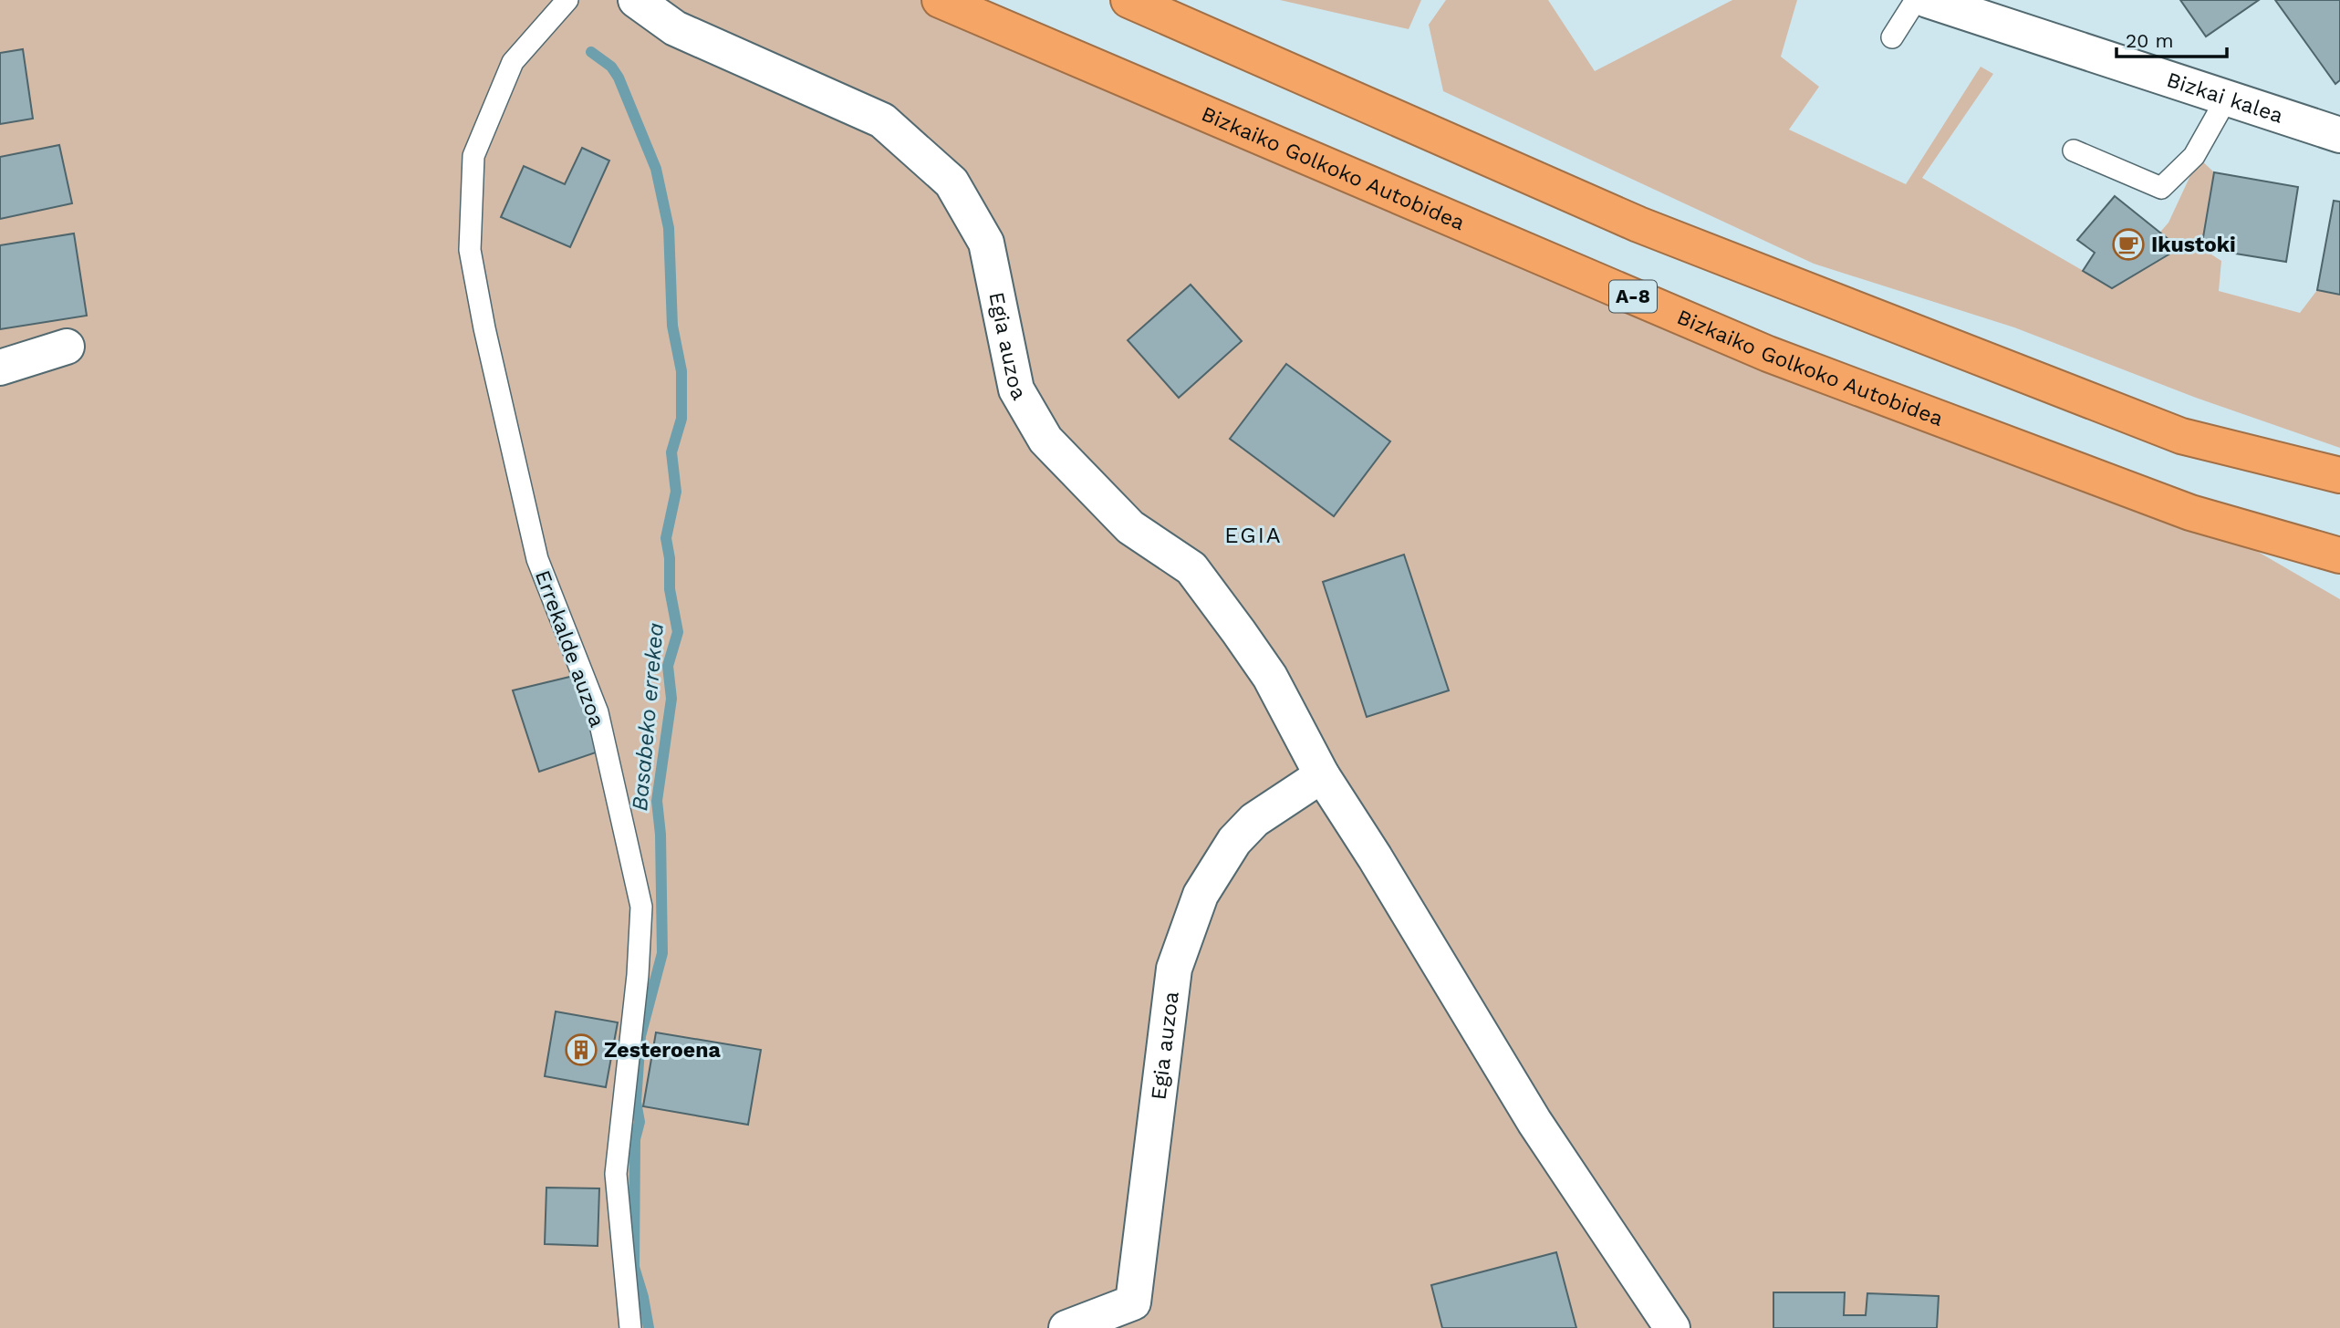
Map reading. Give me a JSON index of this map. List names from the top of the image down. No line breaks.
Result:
{"streets":{"highway":["Bizkaiko Golkoko Autobidea","A-8"],"street":["Bizkai kalea","Egia auzoa"],"lane":["Errekalde auzoa"]},"districts":["EGIA"],"water":["Basabeko errekea"],"places":{"cafe":["Ikustoki"],"building":["Zesteroena"]},"scale_bar":"20 m"}
